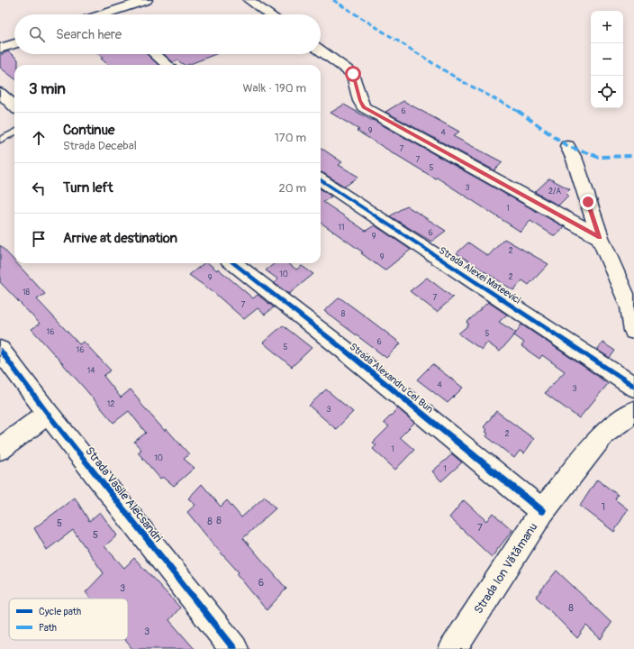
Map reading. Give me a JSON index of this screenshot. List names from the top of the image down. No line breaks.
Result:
{"streets":{"street":["Strada Alexei Mateevici","Strada Alexandru cel Bun","Strada Vasile Alecsandri","Strada Ion Vătămanu"]},"crossings":[["Strada Alexandru cel Bun","Strada Ion Vătămanu"]],"house_numbers":["6","9","4","7","7","5","3","2/A","1","11","6","9","2","9","10","2","9","18","7","7","8","16","5","6","5","16","14","4","3","12","3","2","1","10","1","1","8","8","5","7","5","6","3","8","3"],"legend":["Cycle path","Path"],"page":{"map_buttons":["+","−"],"search":"Search here","heading":["3 min","Walk · 190 m"],"list":[["Continue","Strada Decebal","170 m"],["Turn left","20 m"],"Arrive at destination"]}}
